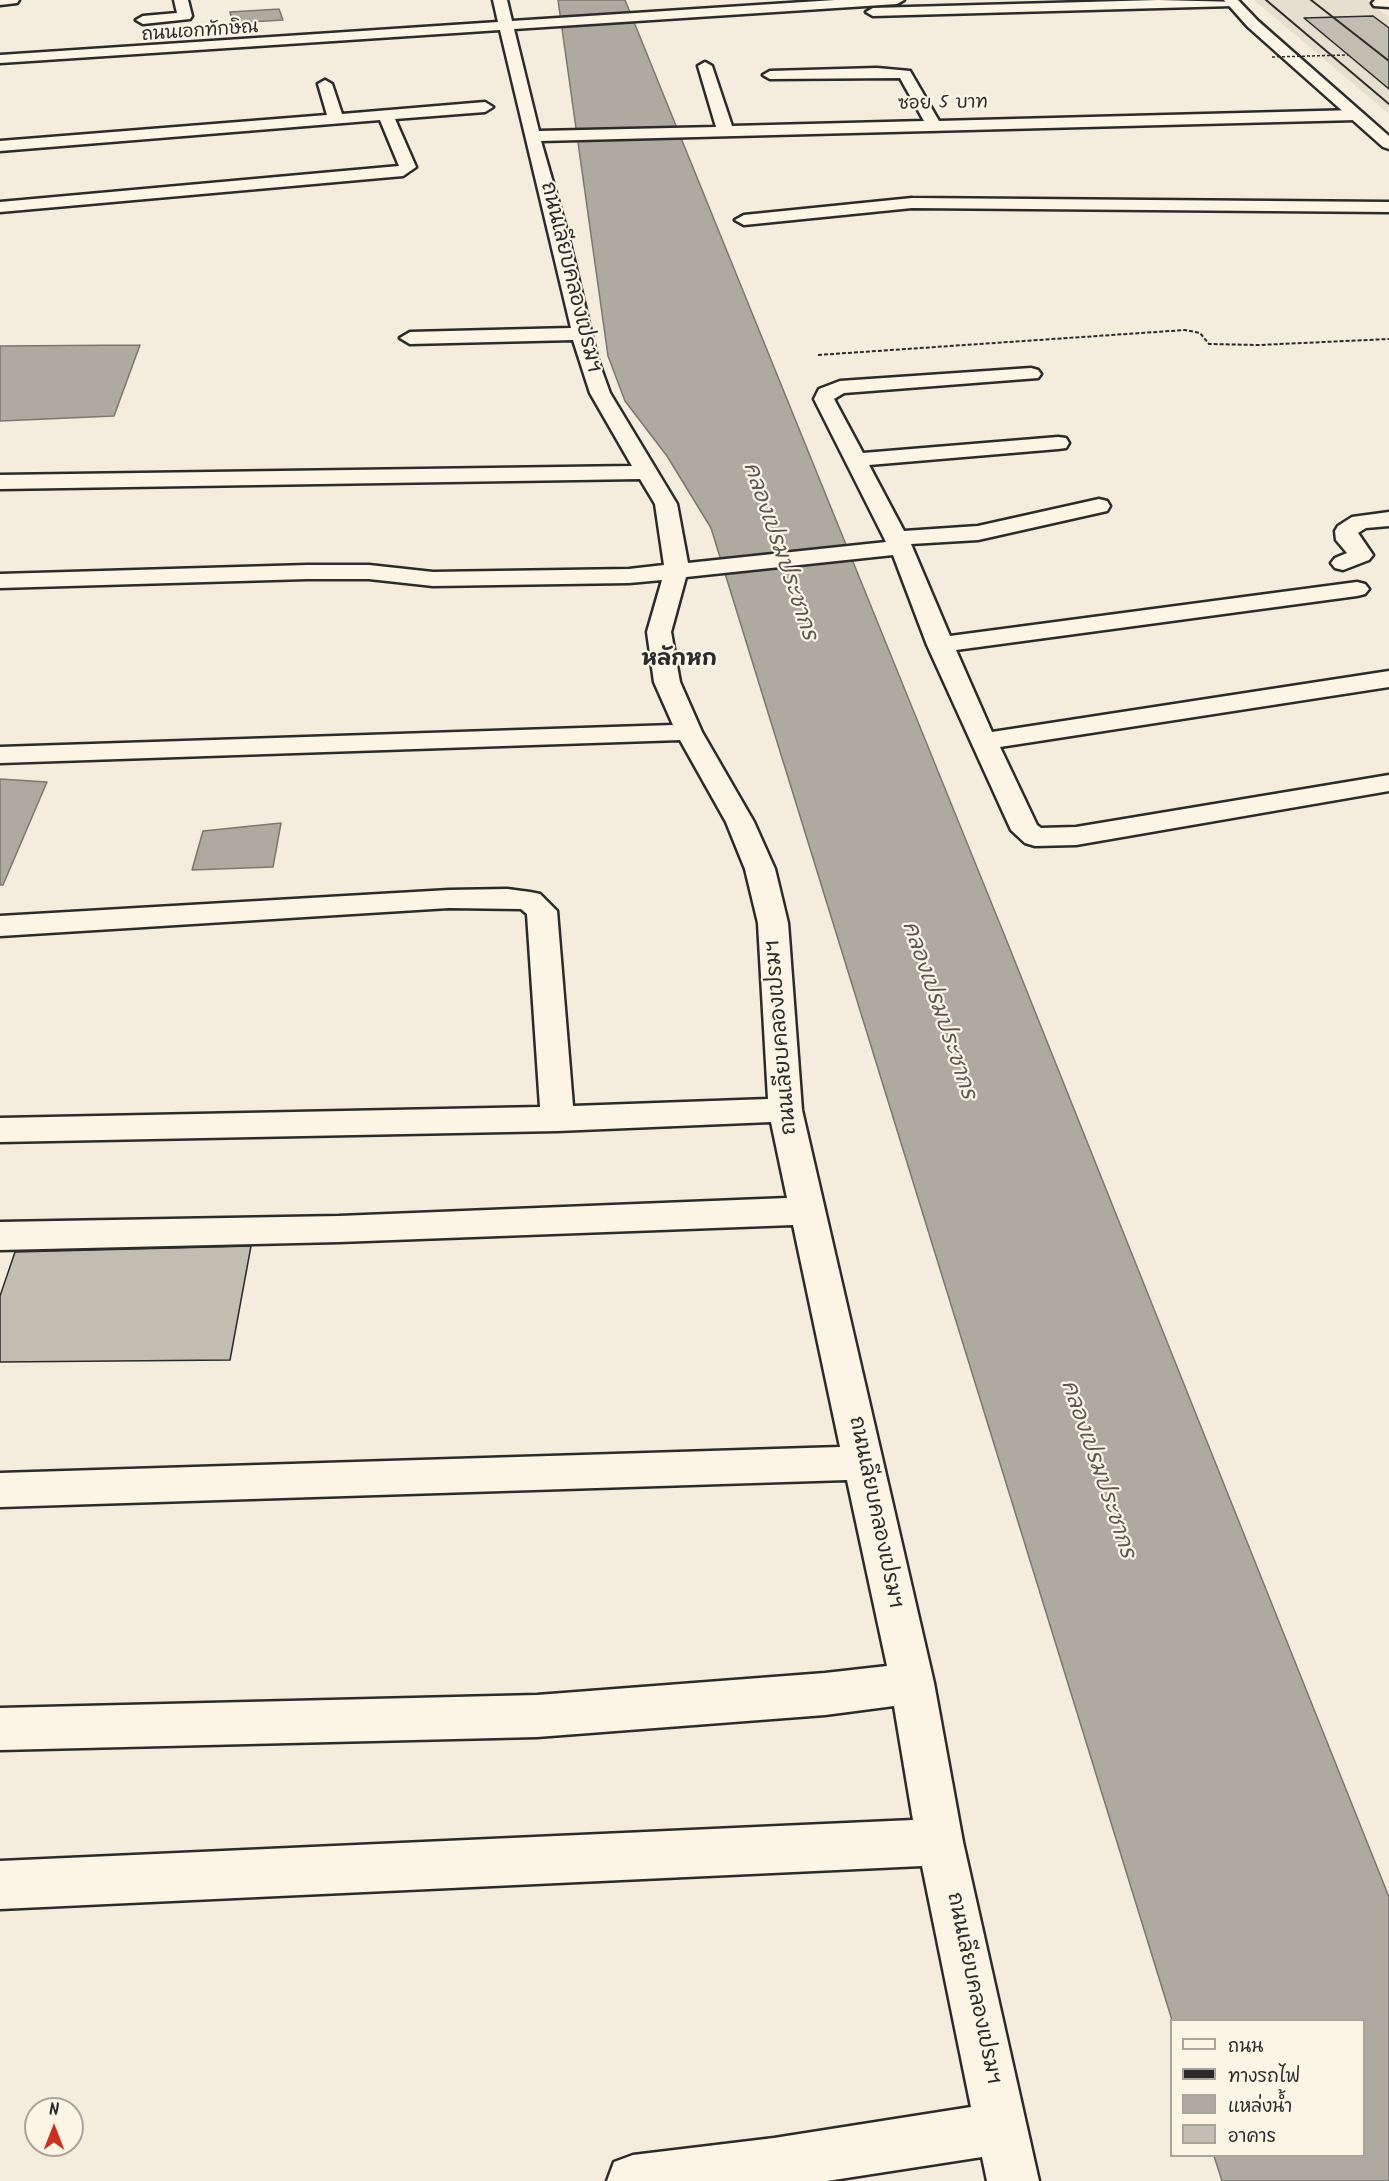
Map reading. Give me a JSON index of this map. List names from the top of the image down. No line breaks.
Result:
{"streets":{"street":["ถนนเอกทักษิณ","ซอย 5 บาท","ถนนเลียบคลองเปรมฯ"]},"crossings":[["ถนนเอกทักษิณ","ถนนเลียบคลองเปรมฯ"],["ซอย 5 บาท","ถนนเลียบคลองเปรมฯ"]],"districts":["หลักหก"],"water":["คลองเปรมประชากร"],"legend":["ถนน","ทางรถไฟ","แหล่งน้ำ","อาคาร"],"north":"top"}
